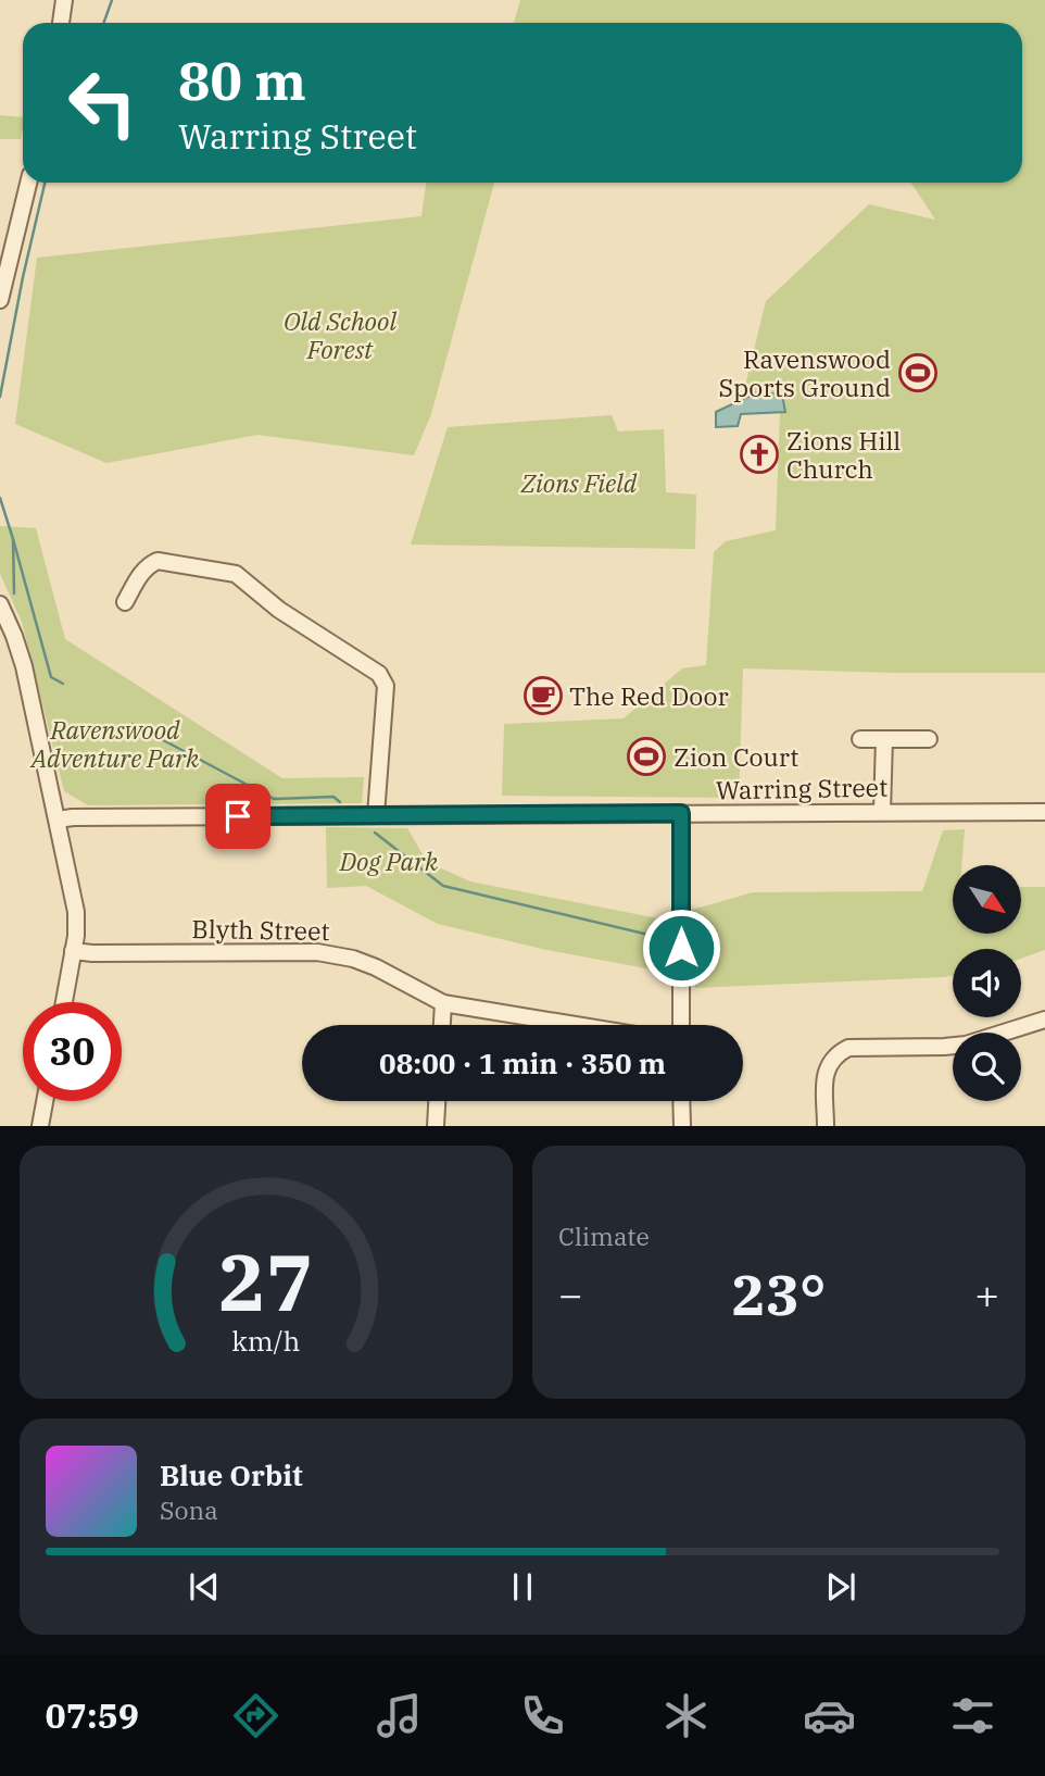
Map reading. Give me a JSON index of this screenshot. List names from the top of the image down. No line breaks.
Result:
{"streets":{"street":["Warring Street","Blyth Street"]},"parks":["Old School Forest","Zions Field","Ravenswood Adventure Park","Dog Park"],"places":{"sports":["Ravenswood Sports Ground","Zion Court"],"church":["Zions Hill Church"],"cafe":["The Red Door"]},"north":"bottom right","page":{"turn":["80 m","Warring Street"],"limit":"30","trip":"08:00 · 1 min · 350 m","tile":"Climate","heat":["−","23°","+"],"song":["Blue Orbit","Sona"],"tabs":"07:59","gauge":["27","km/h"]}}
